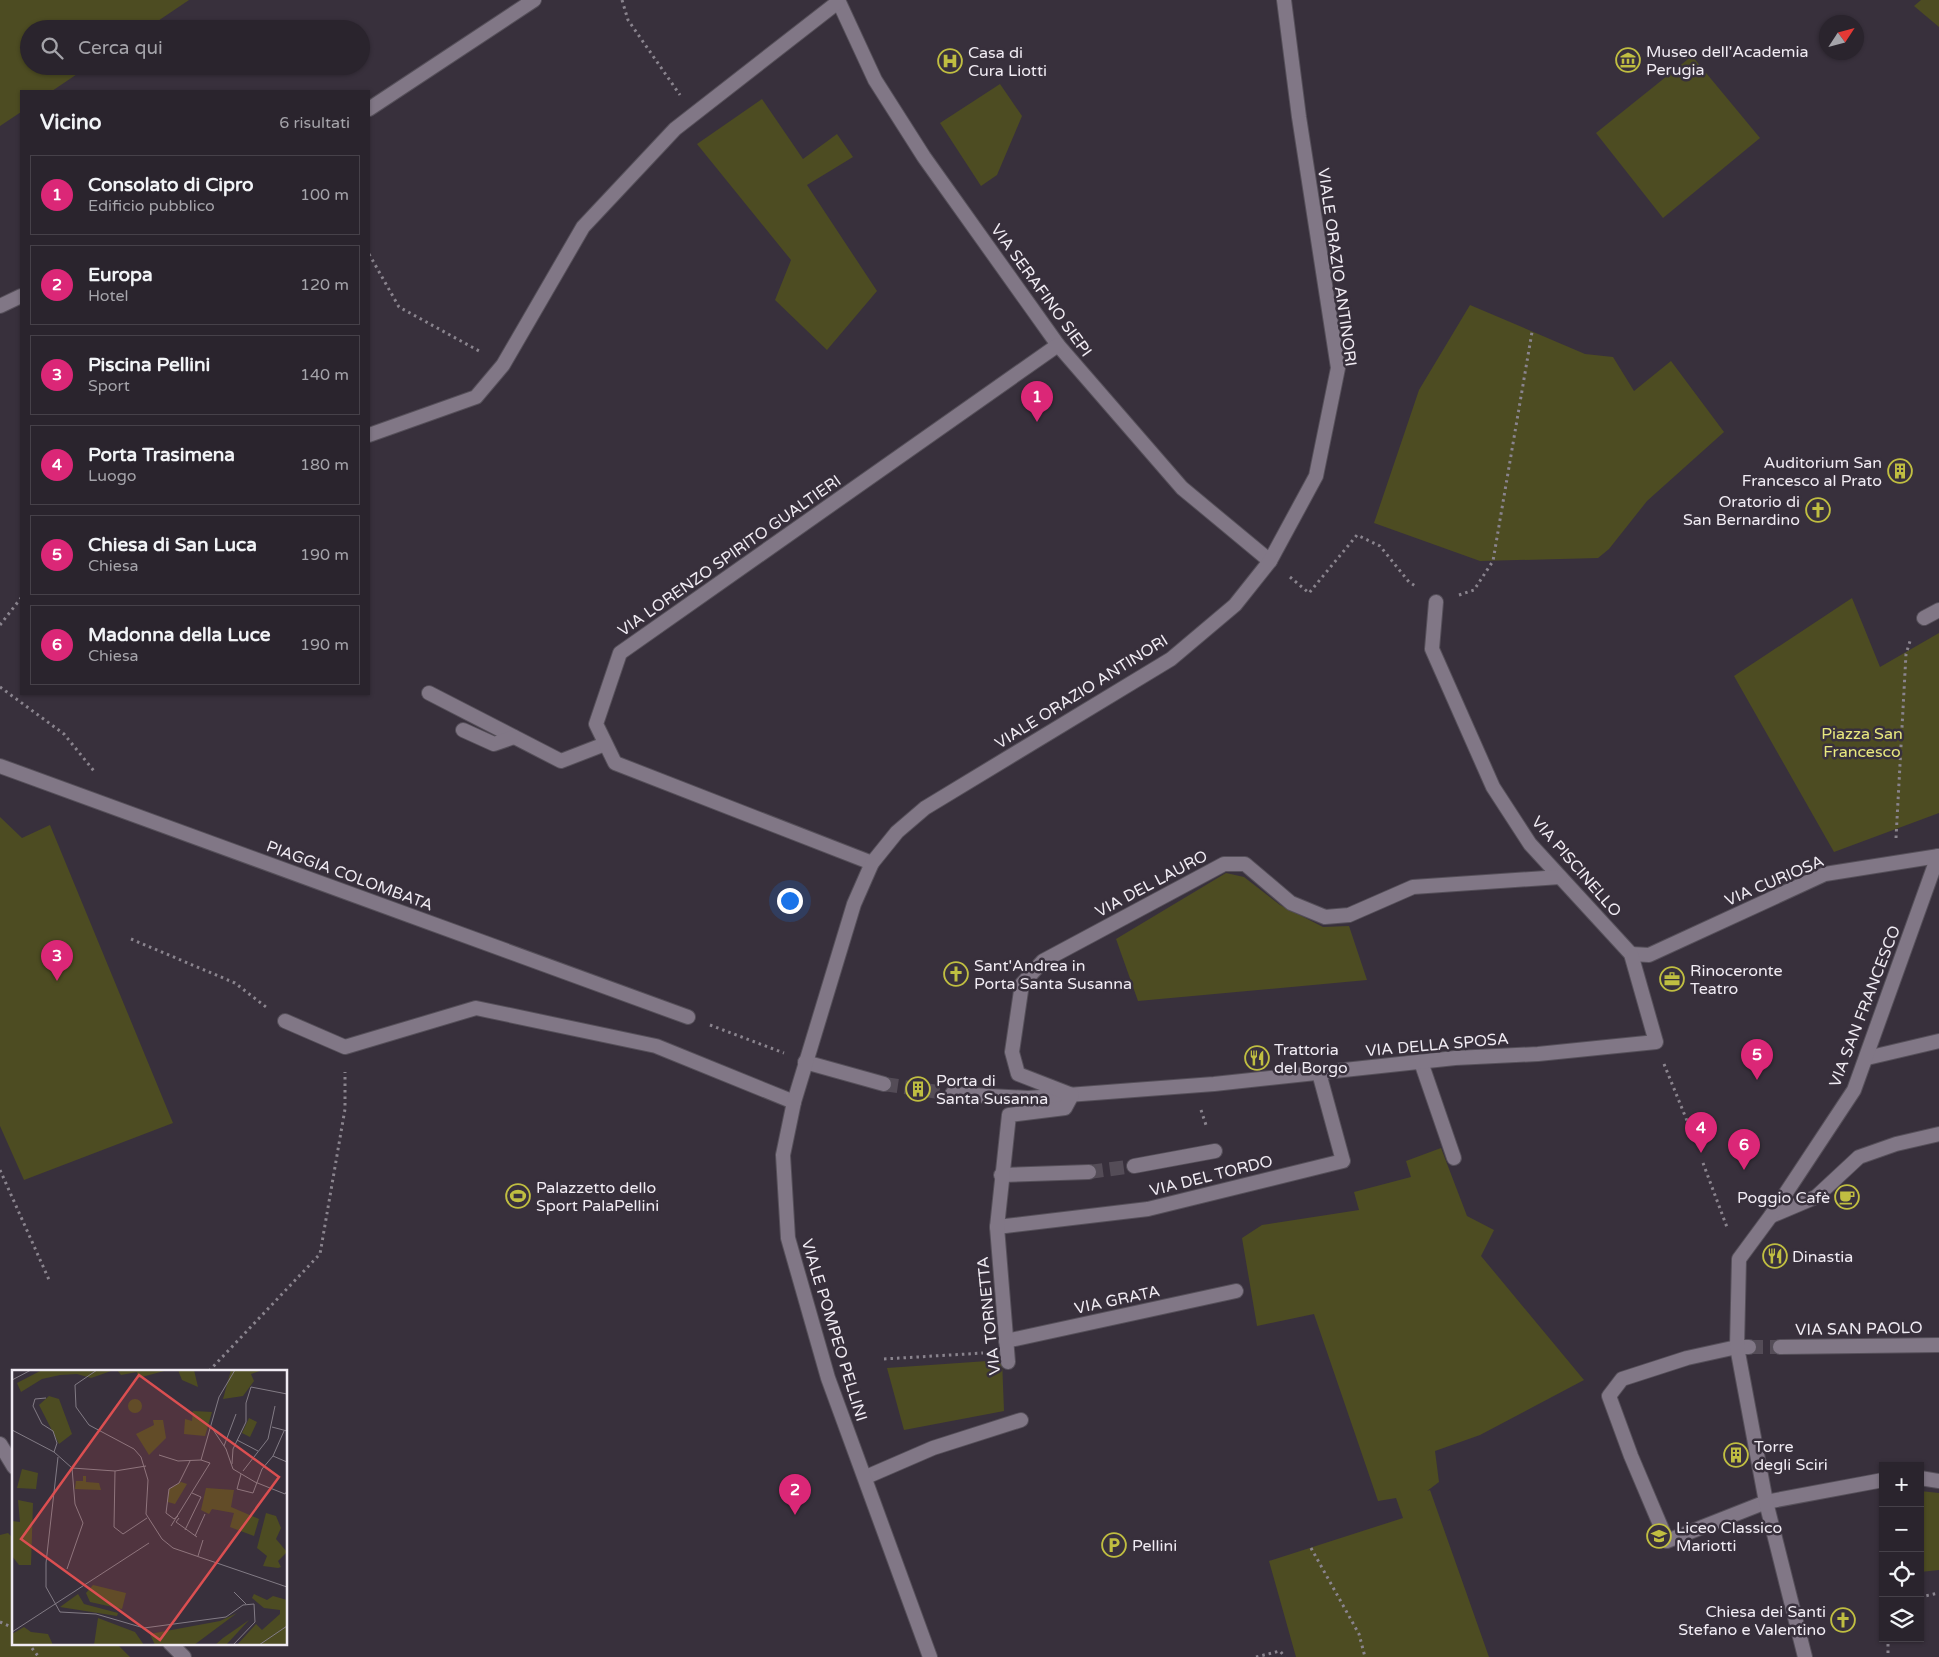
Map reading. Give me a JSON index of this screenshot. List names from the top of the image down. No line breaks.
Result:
{"streets":{"street":["VIALE ORAZIO ANTINORI","VIA SERAFINO SIEPI","VIA LORENZO SPIRITO GUALTIERI","VIA PISCINELLO","PIAGGIA COLOMBATA","VIA CURIOSA","VIA DEL LAURO","VIA SAN FRANCESCO","VIA DELLA SPOSA","VIA DEL TORDO","VIA GRATA","VIA TORNETTA","VIA SAN PAOLO","VIALE POMPEO PELLINI"]},"crossings":[["VIALE ORAZIO ANTINORI","VIA SERAFINO SIEPI"],["VIALE ORAZIO ANTINORI","VIA LORENZO SPIRITO GUALTIERI"],["VIALE ORAZIO ANTINORI","VIALE POMPEO PELLINI"],["VIA SERAFINO SIEPI","VIA LORENZO SPIRITO GUALTIERI"],["VIA PISCINELLO","VIA CURIOSA"],["VIA PISCINELLO","VIA DEL LAURO"],["VIA PISCINELLO","VIA DELLA SPOSA"],["VIA CURIOSA","VIA SAN FRANCESCO"],["VIA DEL LAURO","VIA DELLA SPOSA"],["VIA DEL LAURO","VIA TORNETTA"],["VIA DELLA SPOSA","VIA DEL TORDO"],["VIA DELLA SPOSA","VIA TORNETTA"],["VIA DEL TORDO","VIA TORNETTA"],["VIA GRATA","VIA TORNETTA"]],"parks":["Piazza San Francesco"],"places":{"museum":["Museo dell'Academia Perugia"],"hospital":["Casa di Cura Liotti"],"building":["Auditorium San Francesco al Prato","Porta di Santa Susanna","Torre degli Sciri"],"church":["Oratorio di San Bernardino","Sant'Andrea in Porta Santa Susanna","Chiesa dei Santi Stefano e Valentino"],"office":["Rinoceronte Teatro"],"restaurant":["Trattoria del Borgo","Dinastia"],"sports":["Palazzetto dello Sport PalaPellini"],"cafe":["Poggio Cafè"],"school or university":["Liceo Classico Mariotti"],"parking":["Pellini"]},"north":"top right","page":{"search":"Cerca qui","heading":["Vicino","6 risultati"],"list":[{"mark":"1","name":"Consolato di Cipro","note":"Edificio pubblico","value":"100 m"},{"mark":"2","name":"Europa","note":"Hotel","value":"120 m"},{"mark":"3","name":"Piscina Pellini","note":"Sport","value":"140 m"},{"mark":"4","name":"Porta Trasimena","note":"Luogo","value":"180 m"},{"mark":"5","name":"Chiesa di San Luca","note":"Chiesa","value":"190 m"},{"mark":"6","name":"Madonna della Luce","note":"Chiesa","value":"190 m"}],"pins":["1","3","5","4","6","2"],"map_buttons":["+","−"]}}
